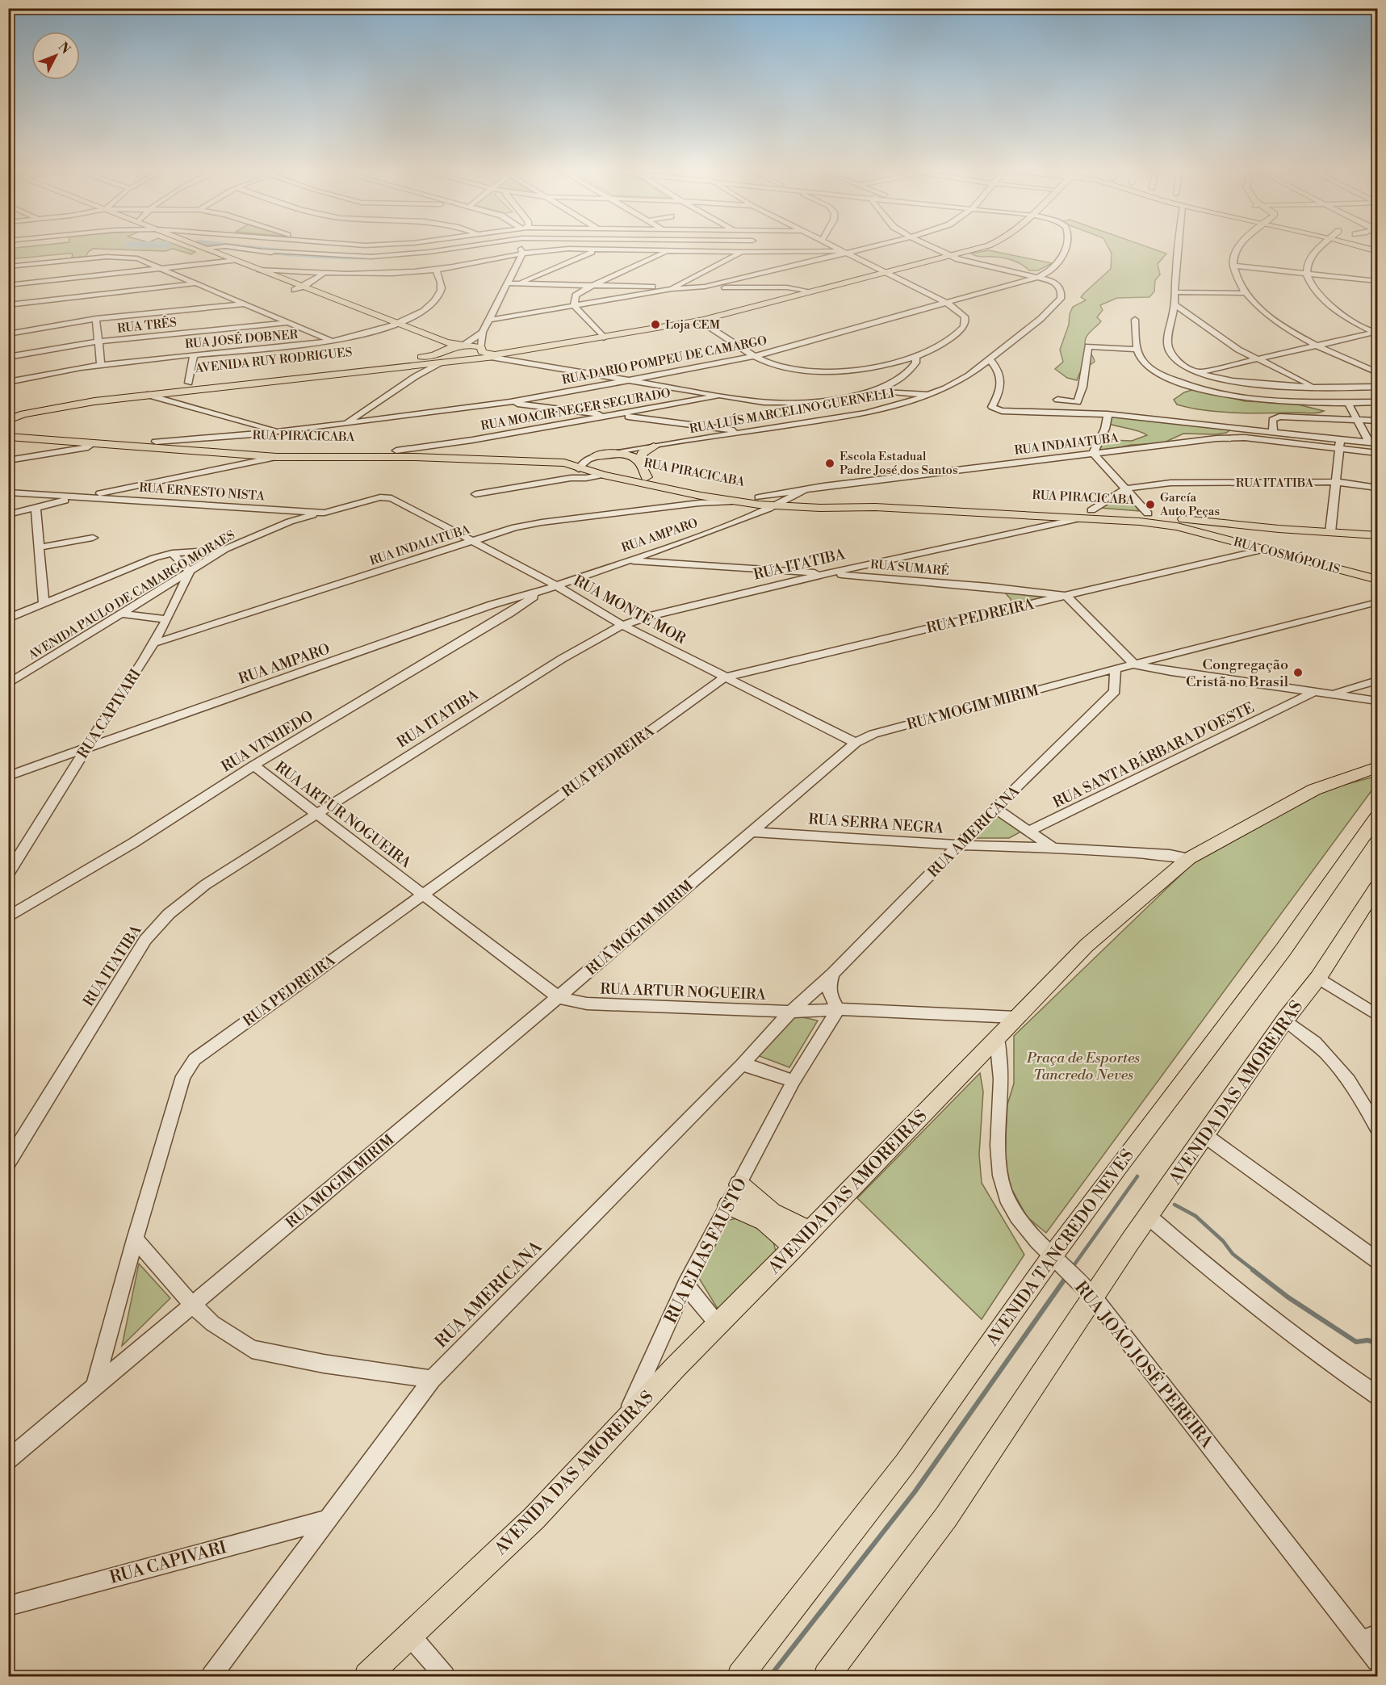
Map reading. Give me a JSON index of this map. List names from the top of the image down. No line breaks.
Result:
{"streets":{"main road":["AVENIDA RUY RODRIGUES","RUA PIRACICABA","RUA COSMÓPOLIS","AVENIDA DAS AMOREIRAS","AVENIDA TANCREDO NEVES"],"street":["RUA TRÊS","RUA JOSÉ DOBNER","RUA DARIO POMPEU DE CAMARGO","RUA MOACIR NEGER SEGURADO","RUA LUÍS MARCELINO GUERNELLI","RUA INDAIATUBA","RUA ITATIBA","RUA ERNESTO NISTA","RUA AMPARO","RUA SUMARÉ","AVENIDA PAULO DE CAMARGO MORAES","RUA MONTE MOR","RUA PEDREIRA","RUA MOGIM MIRIM","RUA CAPIVARI","RUA VINHEDO","RUA SANTA BÁRBARA D'OESTE","RUA ARTUR NOGUEIRA","RUA SERRA NEGRA","RUA AMERICANA","RUA ELIAS FAUSTO","RUA JOÃO JOSÉ PEREIRA"]},"crossings":[["RUA DARIO POMPEU DE CAMARGO","RUA LUÍS MARCELINO GUERNELLI"],["RUA DARIO POMPEU DE CAMARGO","RUA PIRACICABA"],["RUA MOACIR NEGER SEGURADO","RUA PIRACICABA"],["RUA LUÍS MARCELINO GUERNELLI","RUA PIRACICABA"],["RUA PIRACICABA","RUA INDAIATUBA"],["RUA PIRACICABA","RUA ITATIBA"],["RUA PIRACICABA","RUA AMPARO"],["RUA PIRACICABA","RUA COSMÓPOLIS"],["RUA INDAIATUBA","RUA AMPARO"],["RUA INDAIATUBA","RUA MONTE MOR"],["RUA INDAIATUBA","RUA CAPIVARI"],["RUA ITATIBA","RUA SUMARÉ"],["RUA ITATIBA","RUA MONTE MOR"],["RUA ITATIBA","RUA ARTUR NOGUEIRA"],["RUA ERNESTO NISTA","AVENIDA PAULO DE CAMARGO MORAES"],["RUA ERNESTO NISTA","RUA MONTE MOR"],["RUA AMPARO","RUA SUMARÉ"],["RUA AMPARO","RUA MONTE MOR"],["RUA AMPARO","RUA CAPIVARI"],["RUA AMPARO","RUA VINHEDO"],["RUA COSMÓPOLIS","RUA PEDREIRA"],["RUA SUMARÉ","RUA PEDREIRA"],["AVENIDA PAULO DE CAMARGO MORAES","RUA CAPIVARI"],["RUA MONTE MOR","RUA PEDREIRA"],["RUA MONTE MOR","RUA MOGIM MIRIM"],["RUA PEDREIRA","RUA MOGIM MIRIM"],["RUA PEDREIRA","RUA ARTUR NOGUEIRA"],["RUA MOGIM MIRIM","RUA ARTUR NOGUEIRA"],["RUA MOGIM MIRIM","RUA SERRA NEGRA"],["RUA CAPIVARI","RUA AMERICANA"],["RUA VINHEDO","RUA ARTUR NOGUEIRA"],["RUA ARTUR NOGUEIRA","RUA AMERICANA"],["RUA ARTUR NOGUEIRA","AVENIDA DAS AMOREIRAS"],["RUA ARTUR NOGUEIRA","RUA ELIAS FAUSTO"],["RUA SERRA NEGRA","RUA AMERICANA"],["RUA SERRA NEGRA","AVENIDA DAS AMOREIRAS"],["AVENIDA DAS AMOREIRAS","RUA ELIAS FAUSTO"],["AVENIDA DAS AMOREIRAS","RUA JOÃO JOSÉ PEREIRA"],["AVENIDA TANCREDO NEVES","RUA JOÃO JOSÉ PEREIRA"]],"parks":["Praça de Esportes Tancredo Neves"],"places":["Loja CEM","Escola Estadual Padre José dos Santos","García Auto Peças","Congregação Cristã no Brasil"],"north":"top right"}
